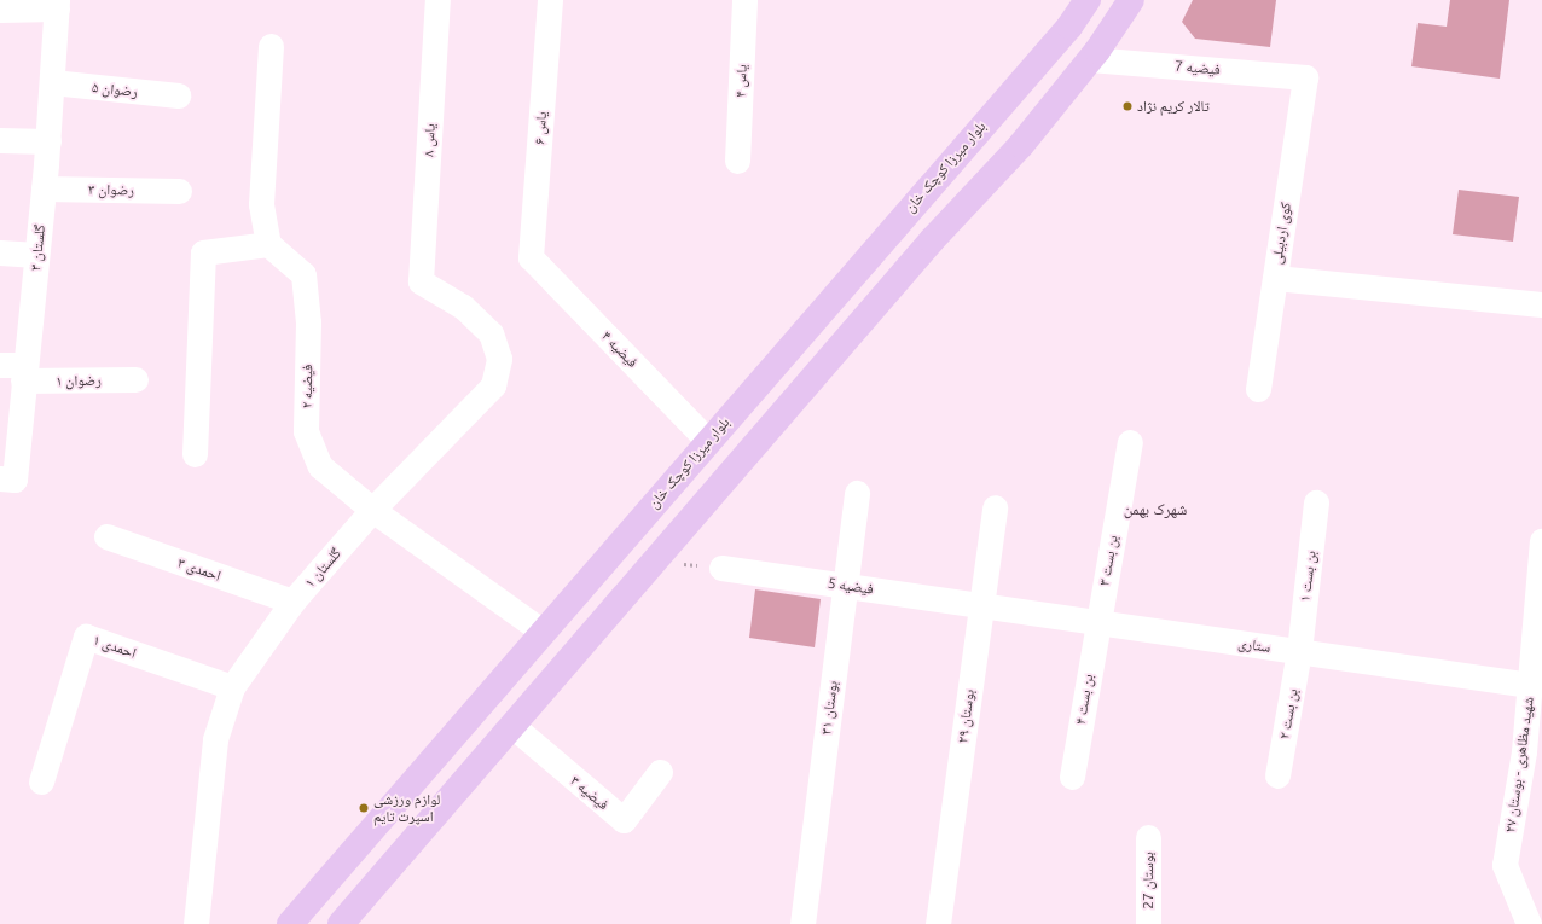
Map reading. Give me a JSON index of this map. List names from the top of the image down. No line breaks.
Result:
{"streets":{"main road":["بلوار میرزا کوچک خان"],"street":["فیضیه 7","یاس ۴","رضوان ۵","یاس ۶","یاس ۸","رضوان ۳","کوی اردبیلی","گلستان ۳","فیضیه ۴","رضوان ۱","فیضیه ۲","بن بست ۳","گلستان ۱","احمدی ۳","۱ بن بست","فیضیه 5","ستاری","احمدی ۱","بن بست ۴","بوستان ۳۱","بن بست ۲","بوستان ۲۹","شهید مظاهری - بوستان ۲۷","فیضیه ۳","بوستان 27"]},"crossings":[["فیضیه 7","کوی اردبیلی"],["رضوان ۵","گلستان ۳"],["یاس ۶","فیضیه ۴"],["یاس ۸","گلستان ۱"],["بلوار میرزا کوچک خان","فیضیه ۴"],["بلوار میرزا کوچک خان","فیضیه ۲"],["رضوان ۳","گلستان ۳"],["گلستان ۳","رضوان ۱"],["فیضیه ۲","گلستان ۱"],["بن بست ۳","ستاری"],["بن بست ۳","بن بست ۴"],["گلستان ۱","احمدی ۳"],["گلستان ۱","احمدی ۱"],["۱ بن بست","ستاری"],["۱ بن بست","بن بست ۲"],["فیضیه 5","ستاری"],["فیضیه 5","بوستان ۳۱"],["فیضیه 5","بوستان ۲۹"],["ستاری","بن بست ۴"],["ستاری","بن بست ۲"],["ستاری","بوستان ۲۹"],["ستاری","شهید مظاهری - بوستان ۲۷"]],"districts":["شهرک بهمن"],"places":["تالار کریم نژاد","لوازم ورزشی اسپرت تایم"]}
